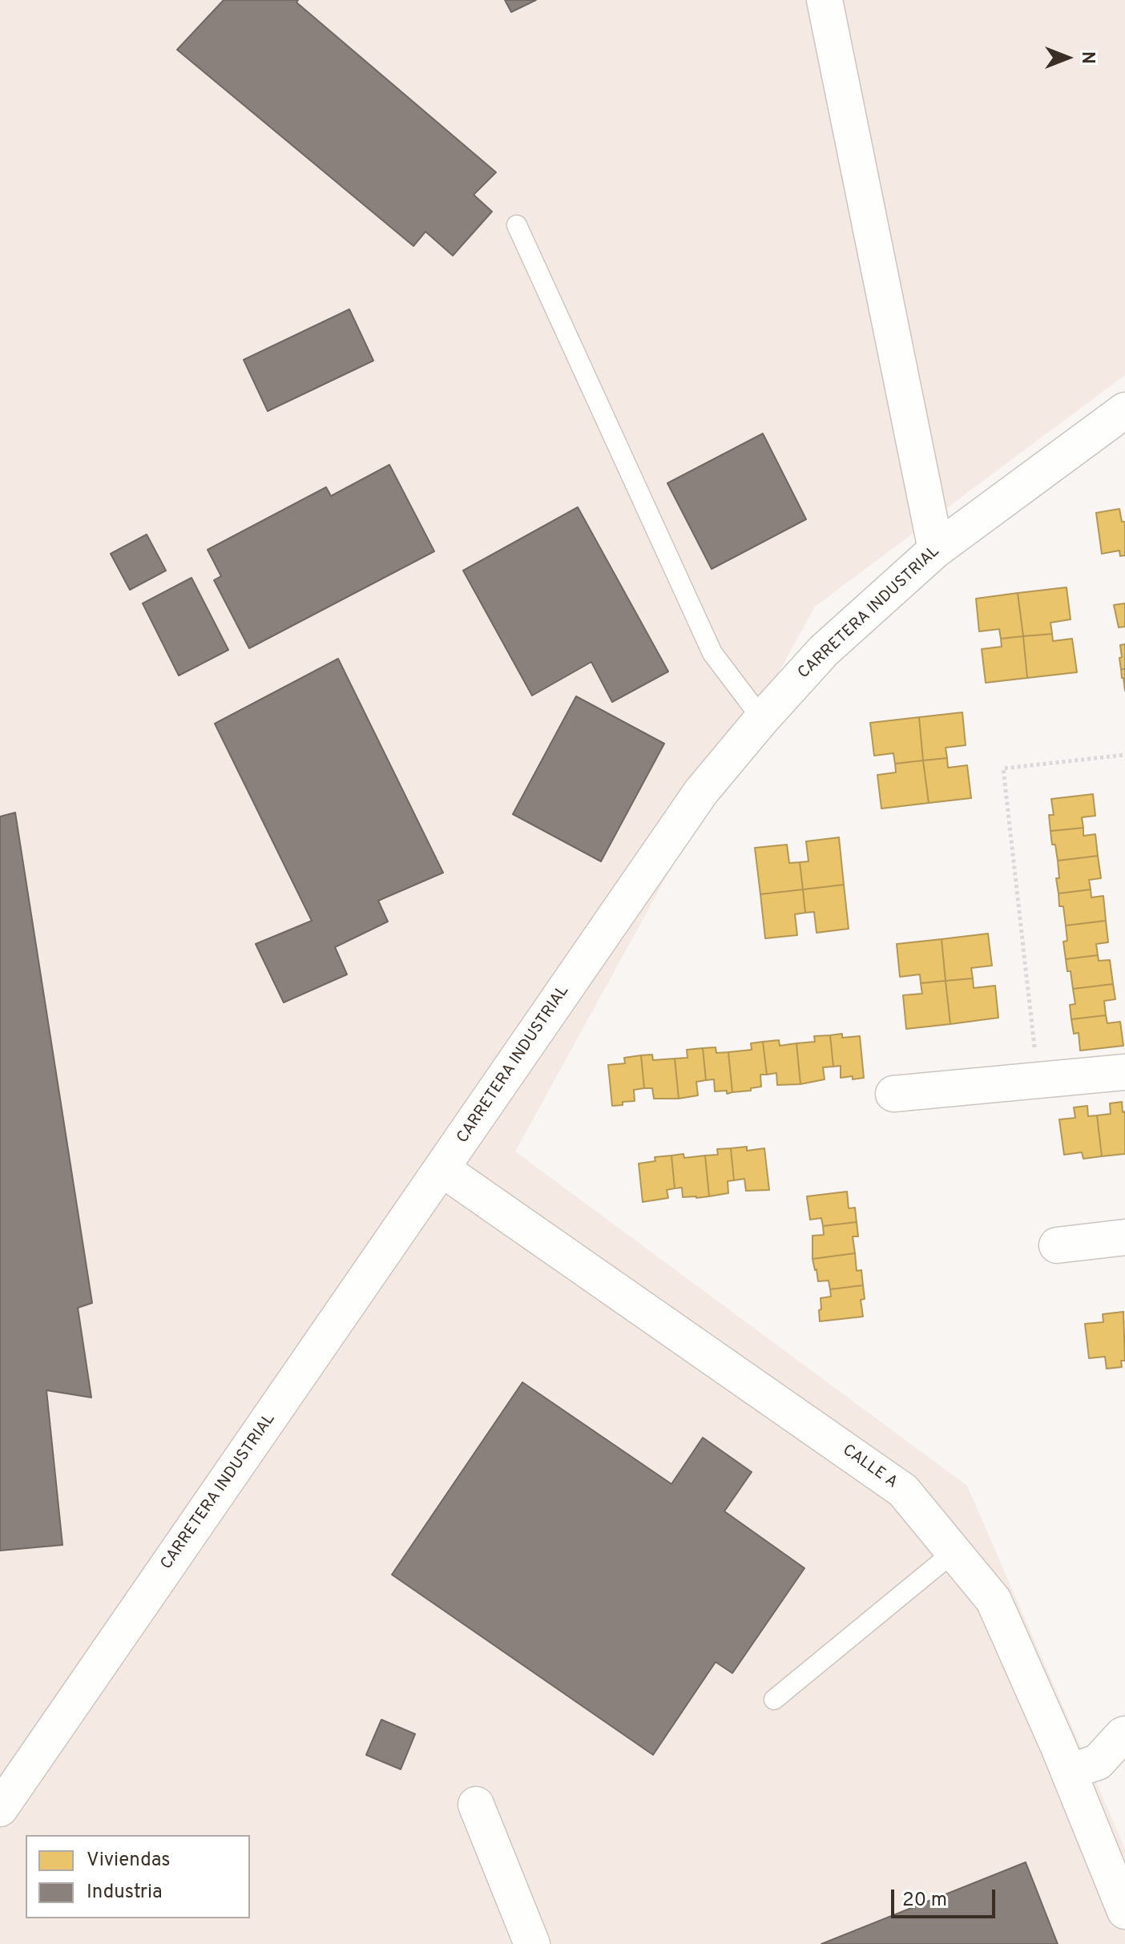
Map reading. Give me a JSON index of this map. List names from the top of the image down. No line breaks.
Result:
{"streets":{"street":["CARRETERA INDUSTRIAL","CALLE A"]},"crossings":[["CARRETERA INDUSTRIAL","CALLE A"]],"legend":["Viviendas","Industria"],"scale_bar":"20 m","north":"right"}
